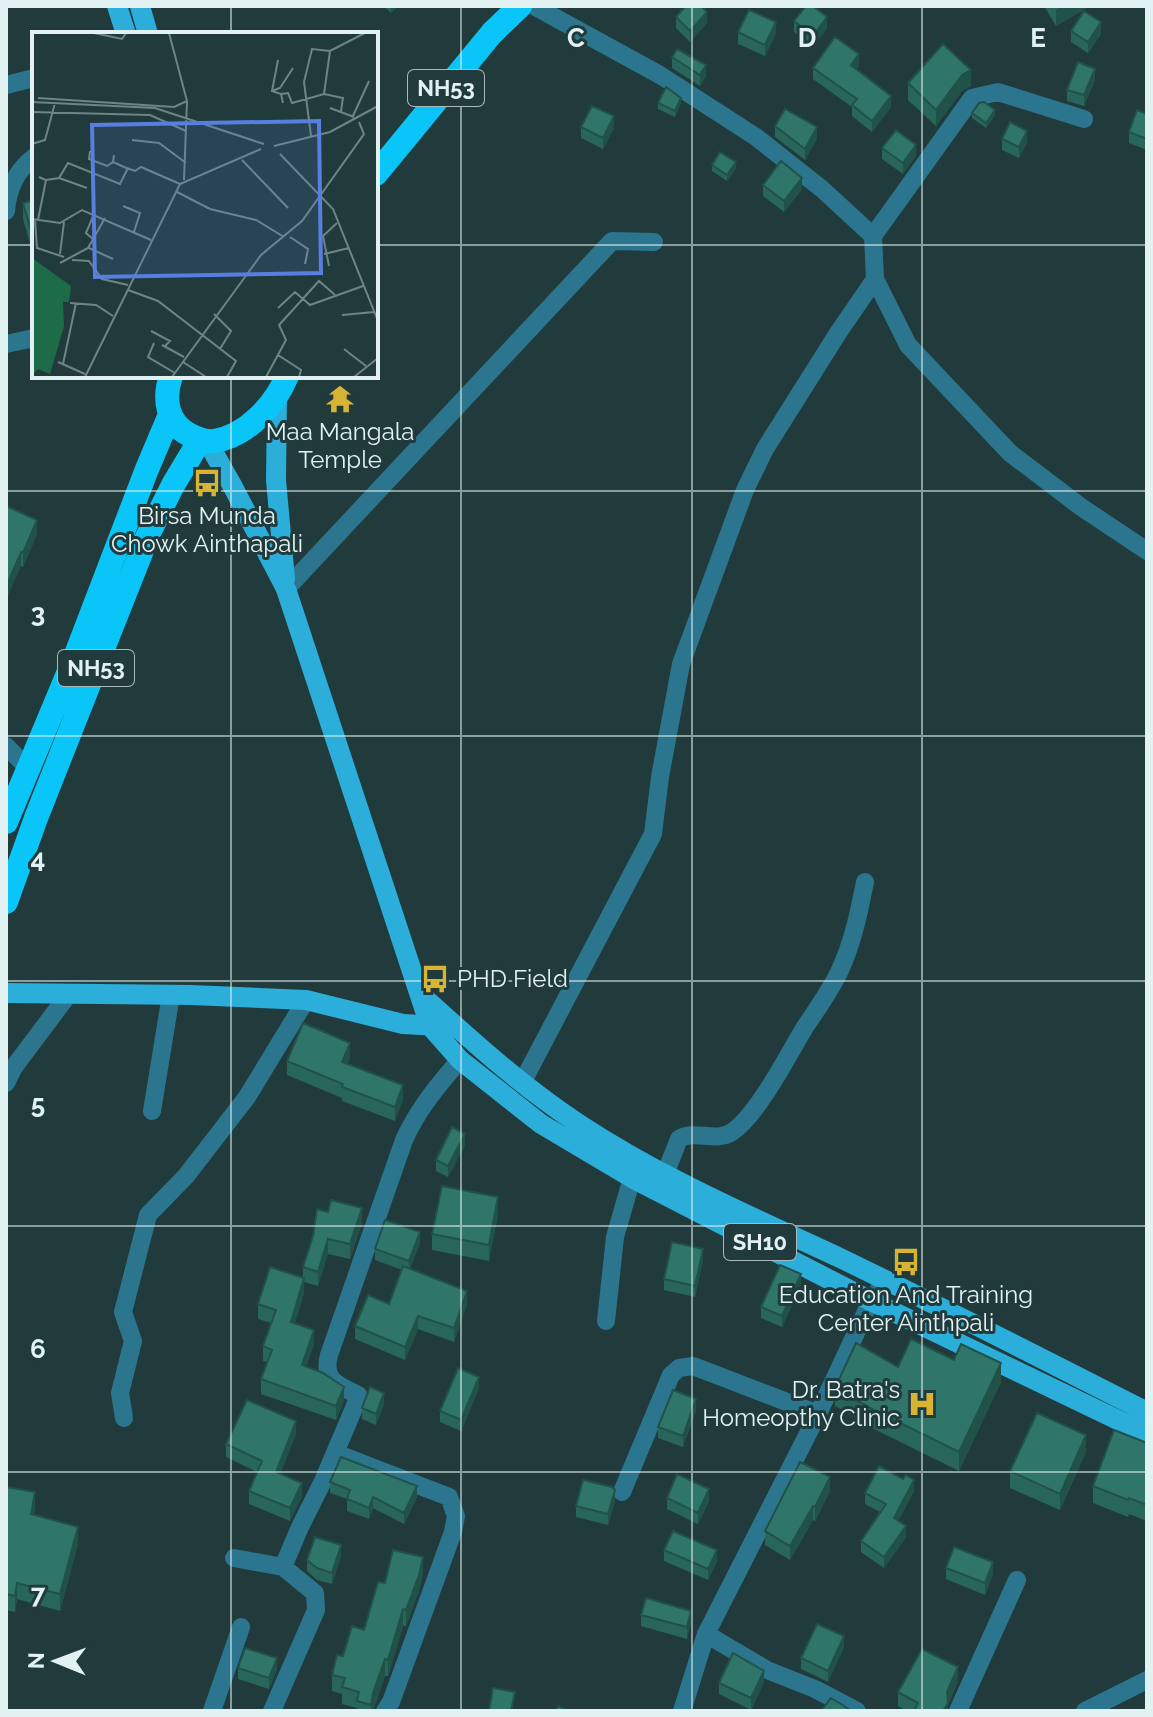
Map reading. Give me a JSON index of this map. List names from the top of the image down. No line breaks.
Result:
{"streets":{"highway":["NH53"],"main road":["SH10"]},"crossings":[["NH53","SH10"]],"places":{"temple":["Maa Mangala Temple"],"bus stop":["Birsa Munda Chowk Ainthapali","PHD Field","Education And Training Center Ainthpali"],"hospital":["Dr. Batra's Homeopthy Clinic"]},"north":"left","grid":{"columns":["C","D","E"],"rows":["3","4","5","6","7"]}}
